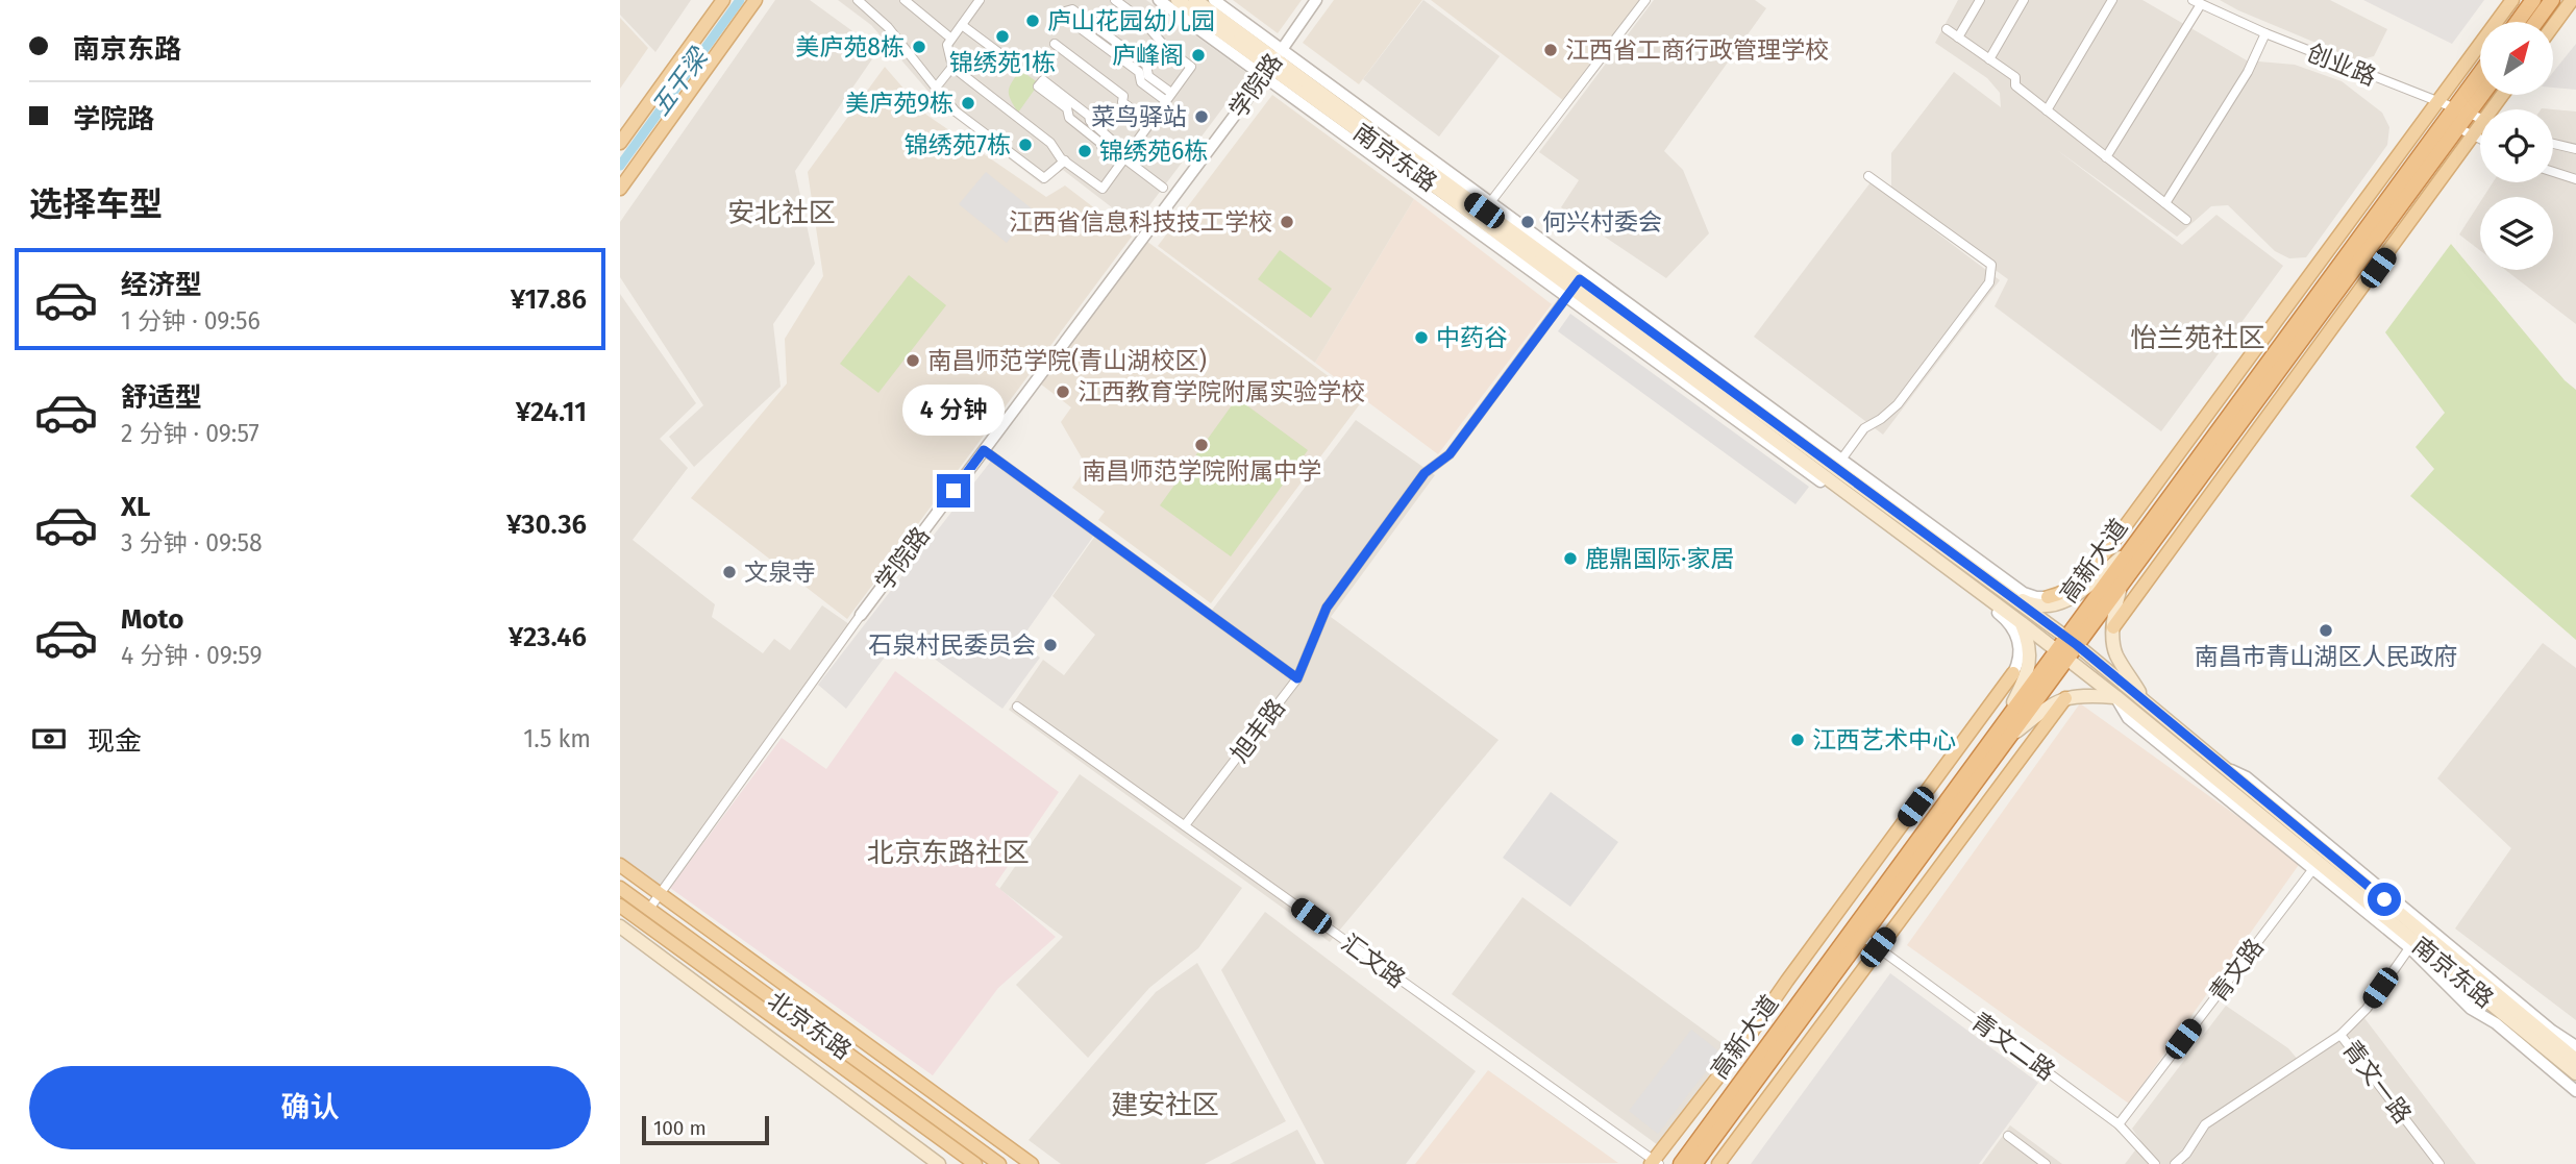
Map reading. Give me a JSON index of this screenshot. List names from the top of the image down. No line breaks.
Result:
{"streets":{"highway":["高新大道"],"main road":["南京东路","北京东路"],"street":["创业路","学院路","旭丰路","汇文路","青文路","青文二路","青文一路"]},"crossings":[["创业路","高新大道"],["学院路","南京东路"],["学院路","北京东路"],["南京东路","高新大道"],["南京东路","旭丰路"],["南京东路","青文路"],["南京东路","青文一路"],["高新大道","青文二路"],["旭丰路","汇文路"],["青文路","青文二路"]],"districts":["安北社区","怡兰苑社区","北京东路社区","建安社区"],"water":["五干梁"],"places":["庐山花园幼儿园","锦绣苑1栋","美庐苑8栋","江西省工商行政管理学校","庐峰阁","美庐苑9栋","菜鸟驿站","锦绣苑7栋","锦绣苑6栋","江西省信息科技技工学校","何兴村委会","中药谷","南昌师范学院(青山湖校区)","江西教育学院附属实验学校","南昌师范学院附属中学","鹿鼎国际·家居","文泉寺","南昌市青山湖区人民政府","石泉村民委员会","江西艺术中心"],"scale_bar":"100 m","north":"top right","page":{"banner":["南京东路","学院路"],"heading":"选择车型","list":[{"name":"经济型","note":"1 分钟 · 09:56","value":"¥17.86"},{"name":"舒适型","note":"2 分钟 · 09:57","value":"¥24.11"},{"name":"XL","note":"3 分钟 · 09:58","value":"¥30.36"},{"name":"Moto","note":"4 分钟 · 09:59","value":"¥23.46"}],"bubble":"4 分钟","pay":["现金","1.5 km"],"buttons":"确认","scale":"100 m"}}
